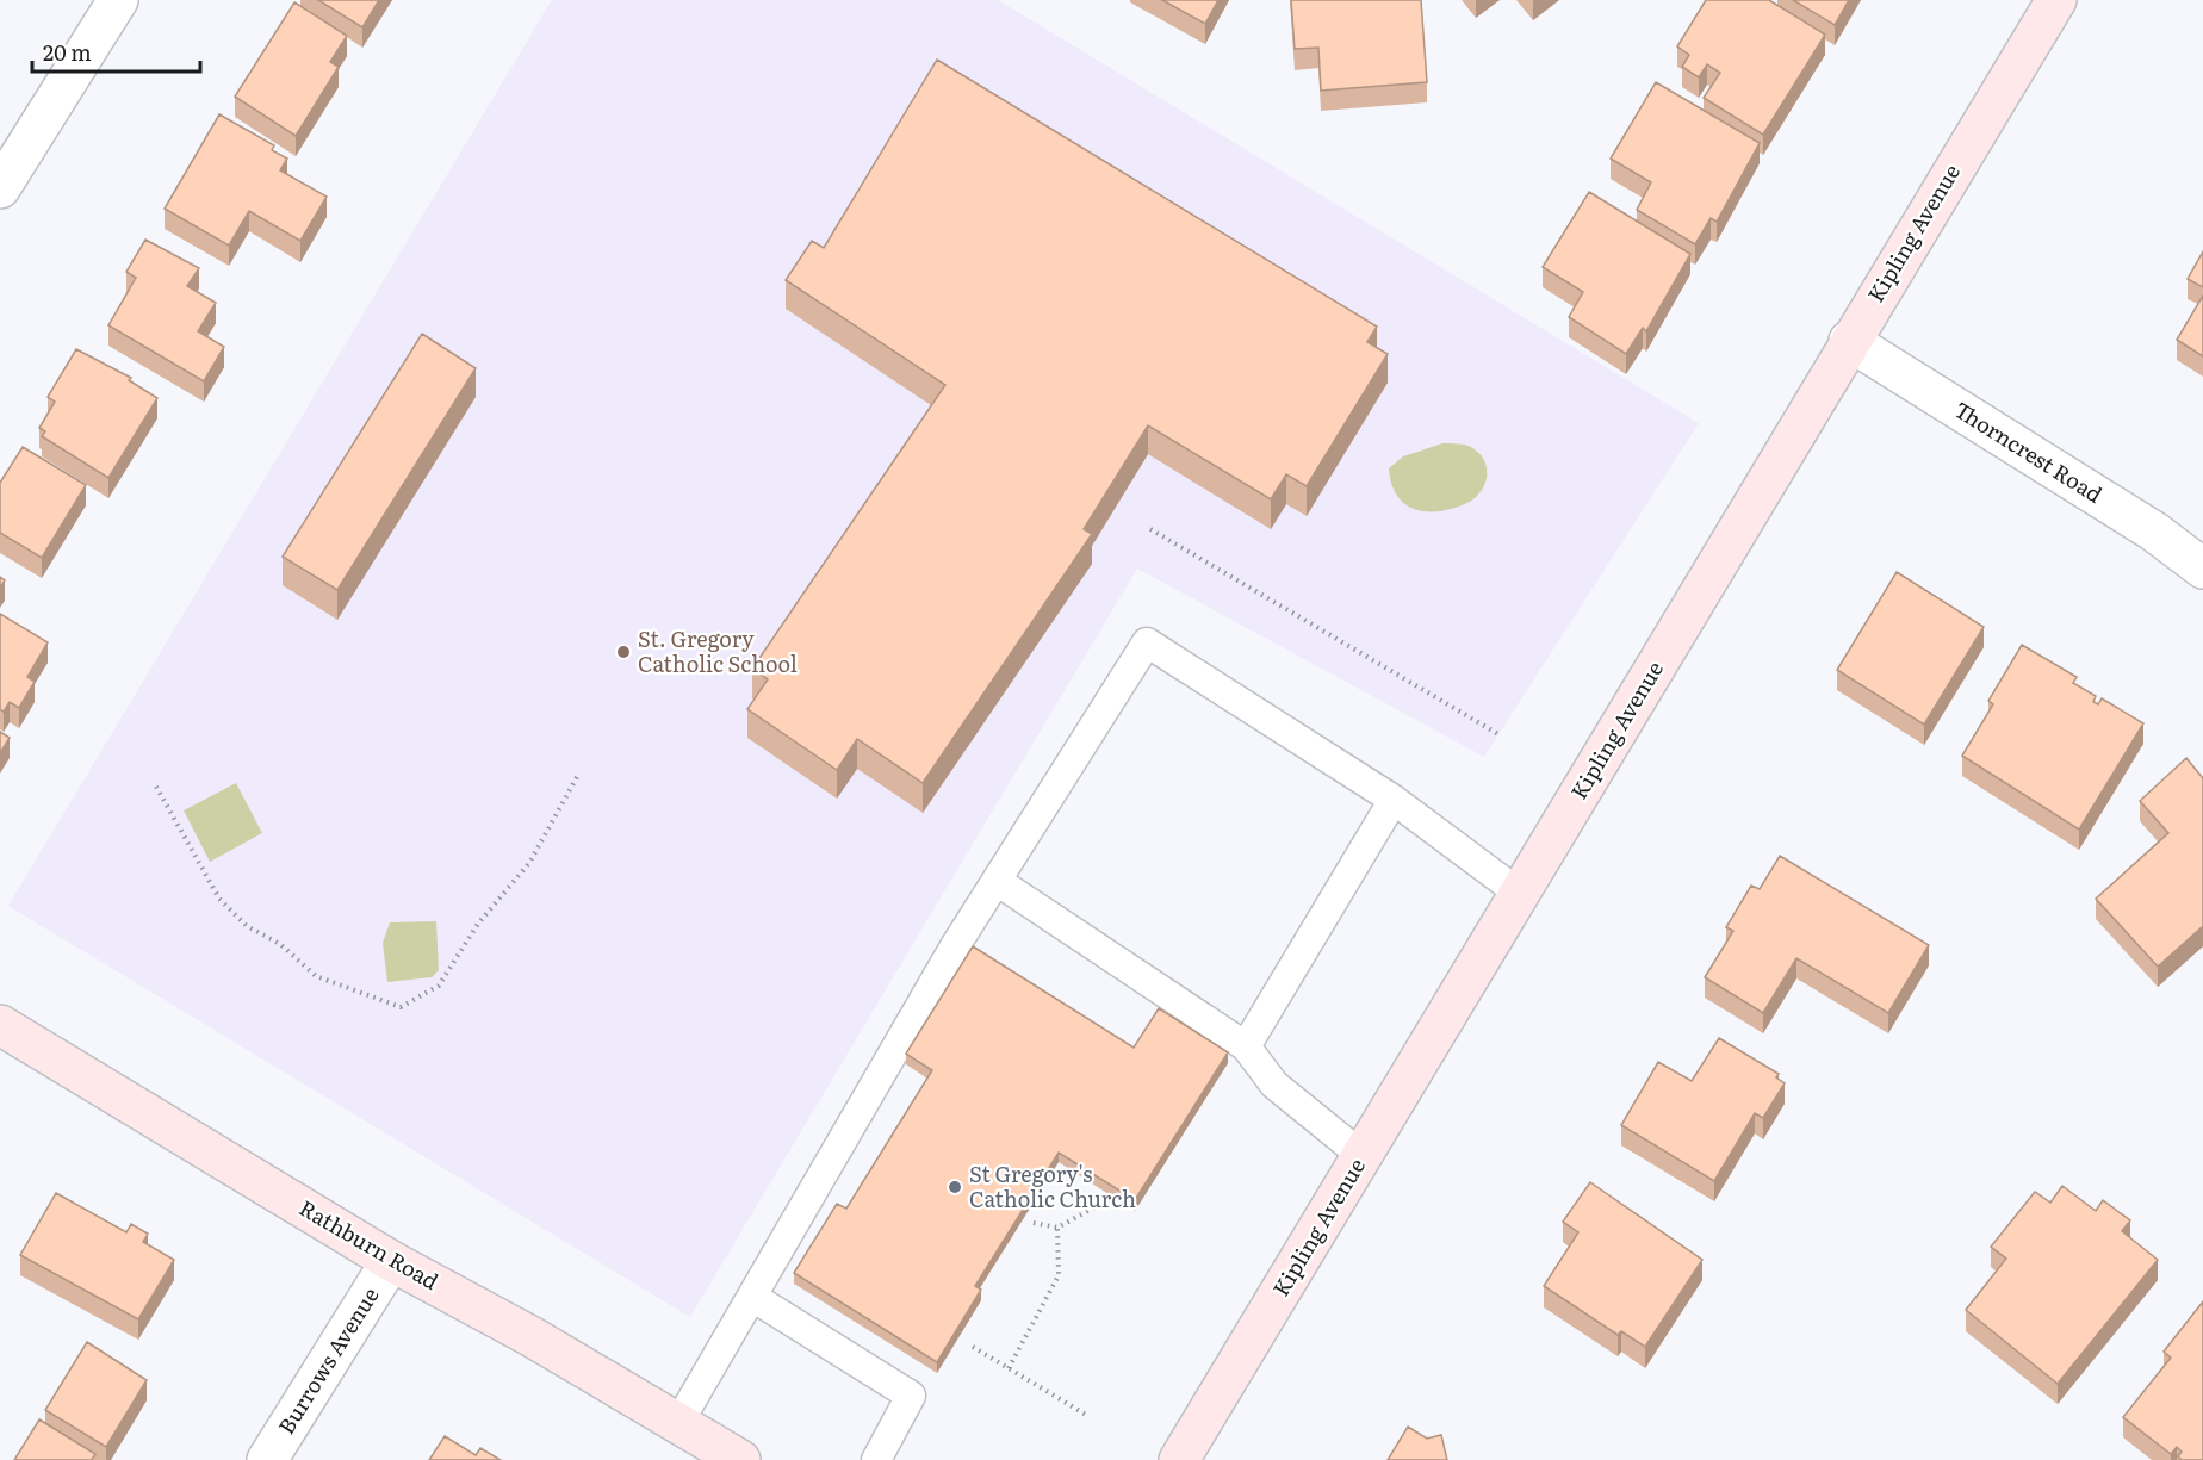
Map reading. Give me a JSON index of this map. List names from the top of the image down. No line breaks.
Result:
{"streets":{"main road":["Kipling Avenue","Rathburn Road"],"street":["Thorncrest Road","Burrows Avenue"]},"crossings":[["Kipling Avenue","Thorncrest Road"],["Rathburn Road","Burrows Avenue"]],"places":["St. Gregory Catholic School","St Gregory's Catholic Church"],"scale_bar":"20 m"}
